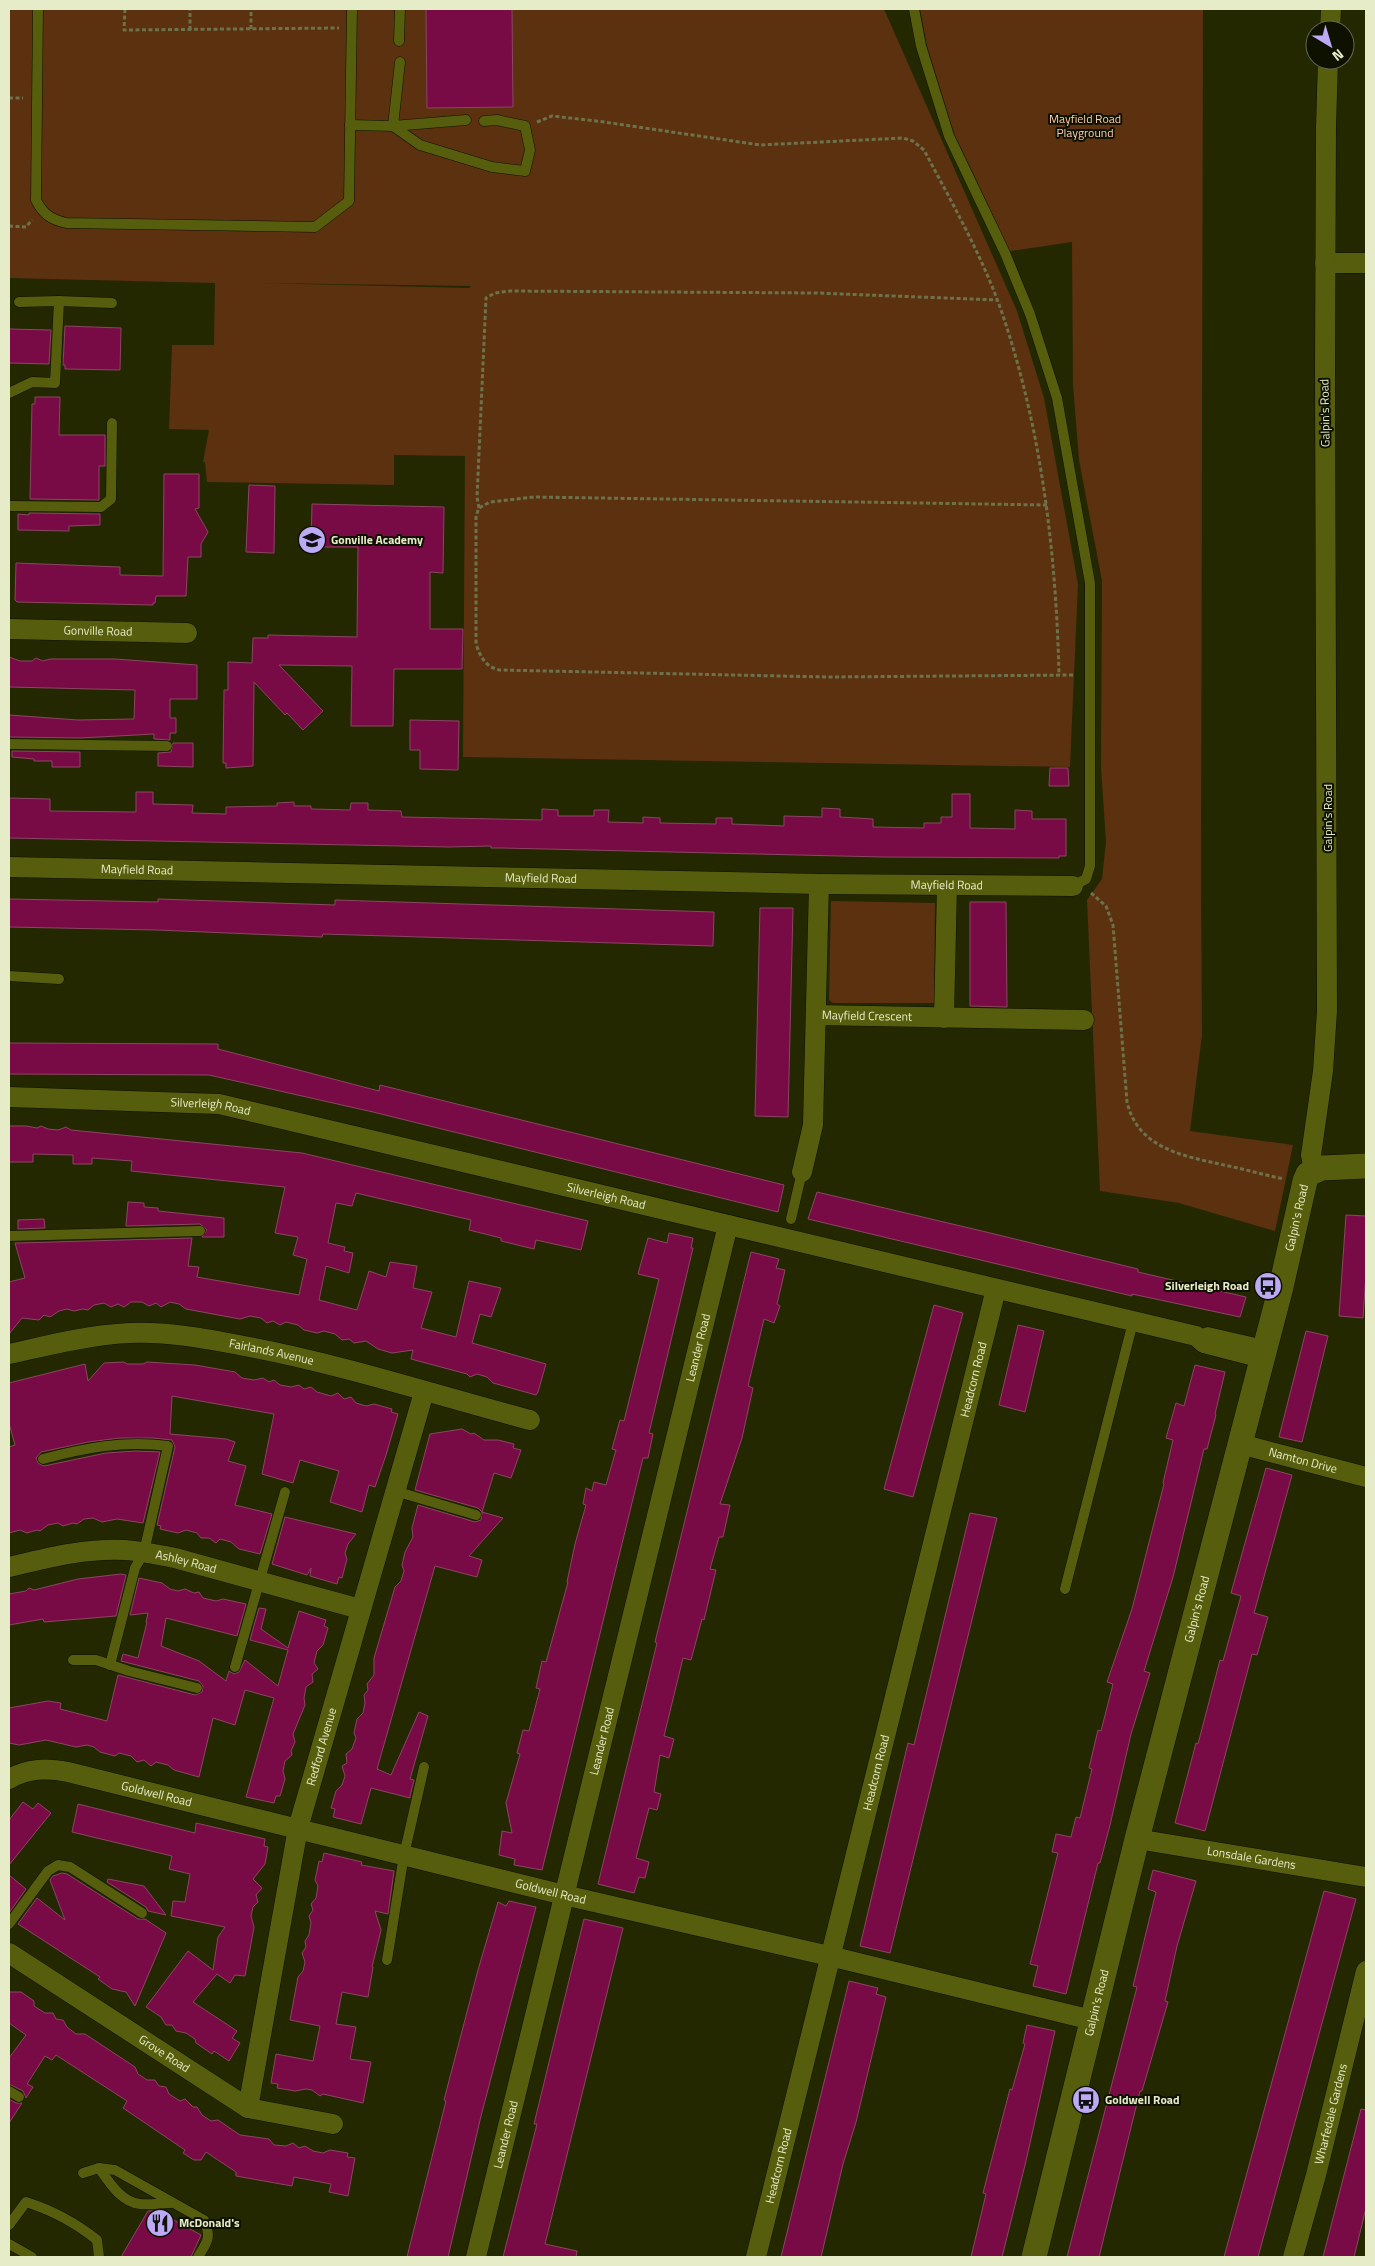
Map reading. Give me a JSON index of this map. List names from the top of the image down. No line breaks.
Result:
{"streets":{"street":["Galpin's Road","Gonville Road","Mayfield Road","Mayfield Crescent","Silverleigh Road","Leander Road","Fairlands Avenue","Headcorn Road","Namton Drive","Ashley Road","Redford Avenue","Goldwell Road","Lonsdale Gardens","Grove Road","Wharfedale Gardens"]},"crossings":[["Galpin's Road","Silverleigh Road"],["Galpin's Road","Namton Drive"],["Galpin's Road","Goldwell Road"],["Galpin's Road","Lonsdale Gardens"],["Mayfield Crescent","Silverleigh Road"],["Silverleigh Road","Leander Road"],["Silverleigh Road","Headcorn Road"],["Leander Road","Goldwell Road"],["Fairlands Avenue","Redford Avenue"],["Headcorn Road","Goldwell Road"],["Ashley Road","Redford Avenue"],["Redford Avenue","Goldwell Road"],["Redford Avenue","Grove Road"]],"parks":["Mayfield Road Playground"],"places":{"school or university":["Gonville Academy"],"bus stop":["Silverleigh Road","Goldwell Road"],"restaurant":["McDonald's"]},"north":"bottom right"}
